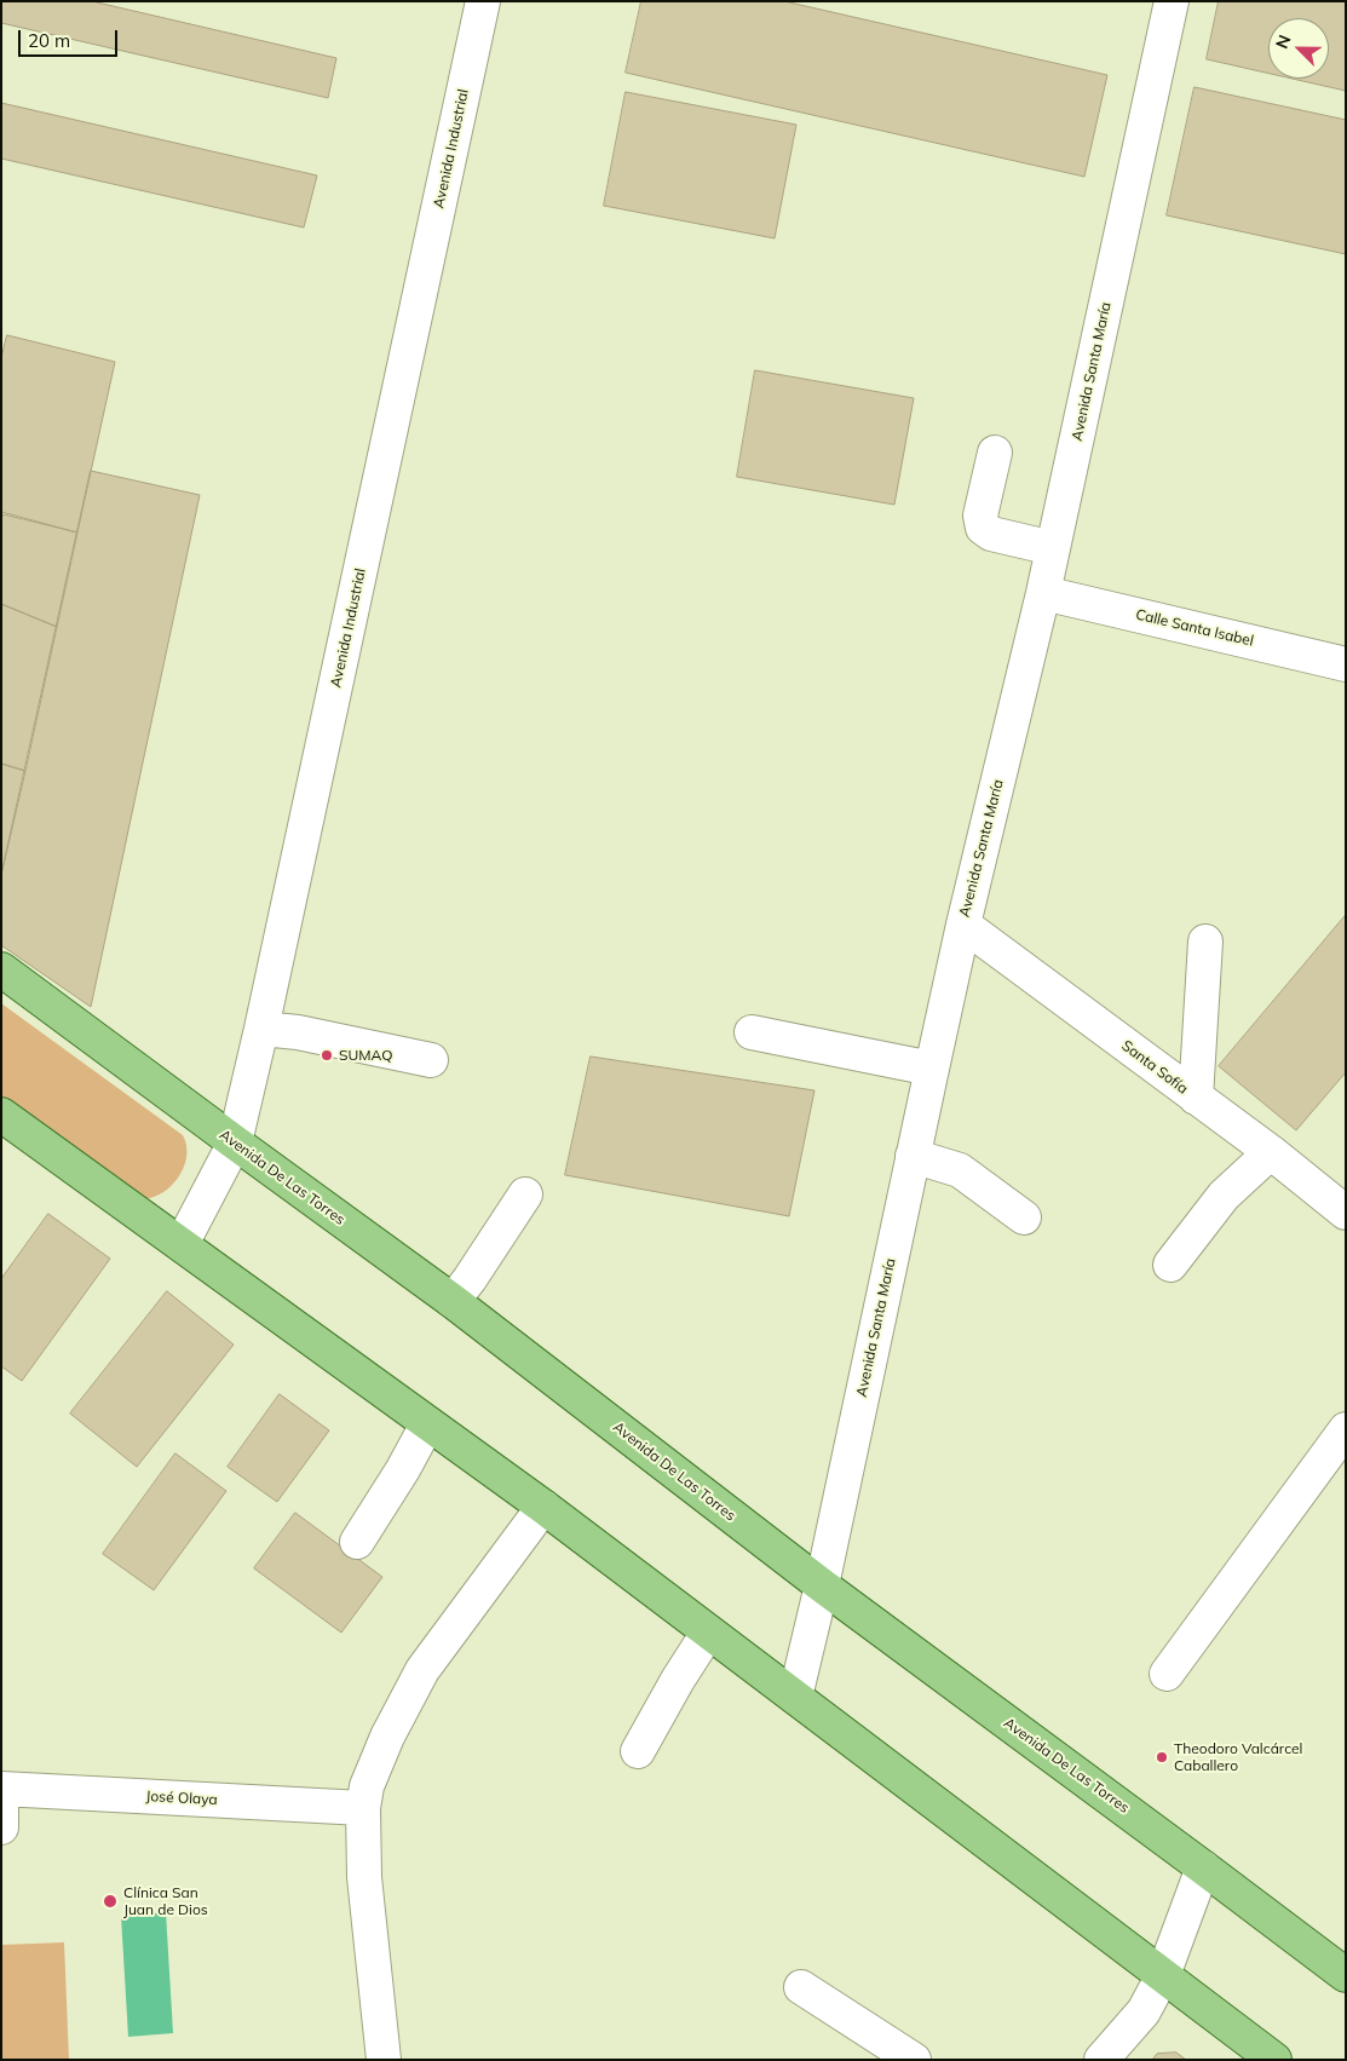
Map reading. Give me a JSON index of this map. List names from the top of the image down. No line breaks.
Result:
{"streets":{"main road":["Avenida De Las Torres"],"street":["Avenida Industrial","Avenida Santa María","Calle Santa Isabel","Santa Sofía","José Olaya"]},"crossings":[["Avenida Industrial","Avenida De Las Torres"],["Avenida Santa María","Calle Santa Isabel"],["Avenida Santa María","Santa Sofía"],["Avenida Santa María","Avenida De Las Torres"]],"places":["SUMAQ","Theodoro Valcárcel Caballero","Clínica San Juan de Dios"],"scale_bar":"20 m","north":"top left"}
